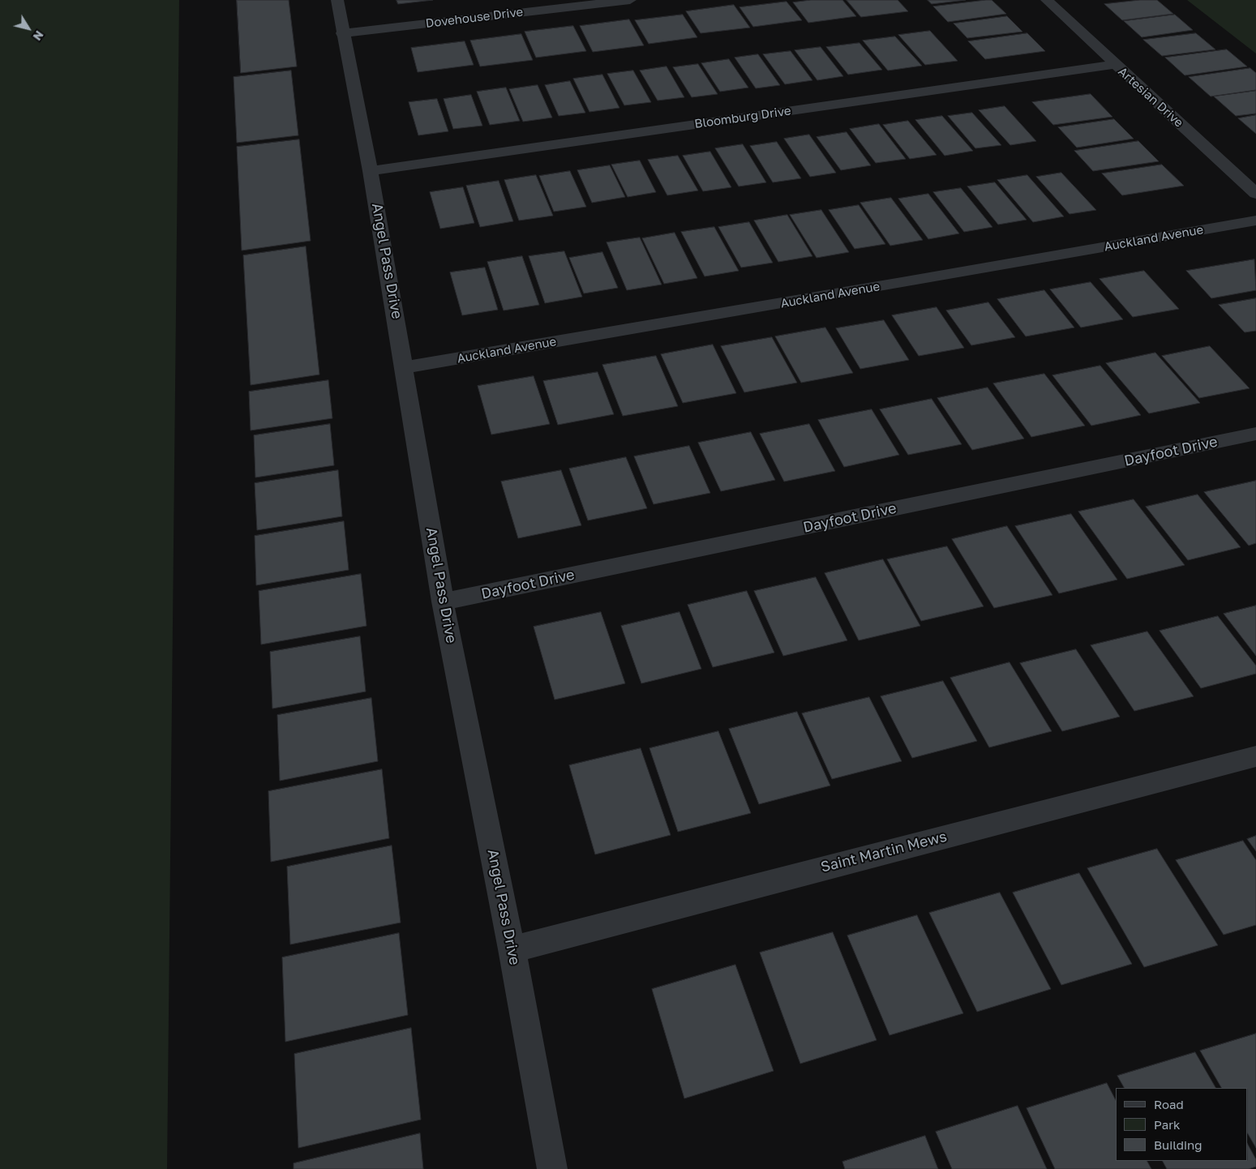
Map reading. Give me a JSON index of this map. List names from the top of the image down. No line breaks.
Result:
{"streets":{"street":["Dovehouse Drive","Artesian Drive","Bloomburg Drive","Auckland Avenue","Angel Pass Drive","Dayfoot Drive","Saint Martin Mews"]},"crossings":[["Dovehouse Drive","Angel Pass Drive"],["Artesian Drive","Bloomburg Drive"],["Bloomburg Drive","Angel Pass Drive"],["Auckland Avenue","Angel Pass Drive"],["Angel Pass Drive","Dayfoot Drive"],["Angel Pass Drive","Saint Martin Mews"]],"legend":["Road","Park","Building"],"north":"bottom right"}
